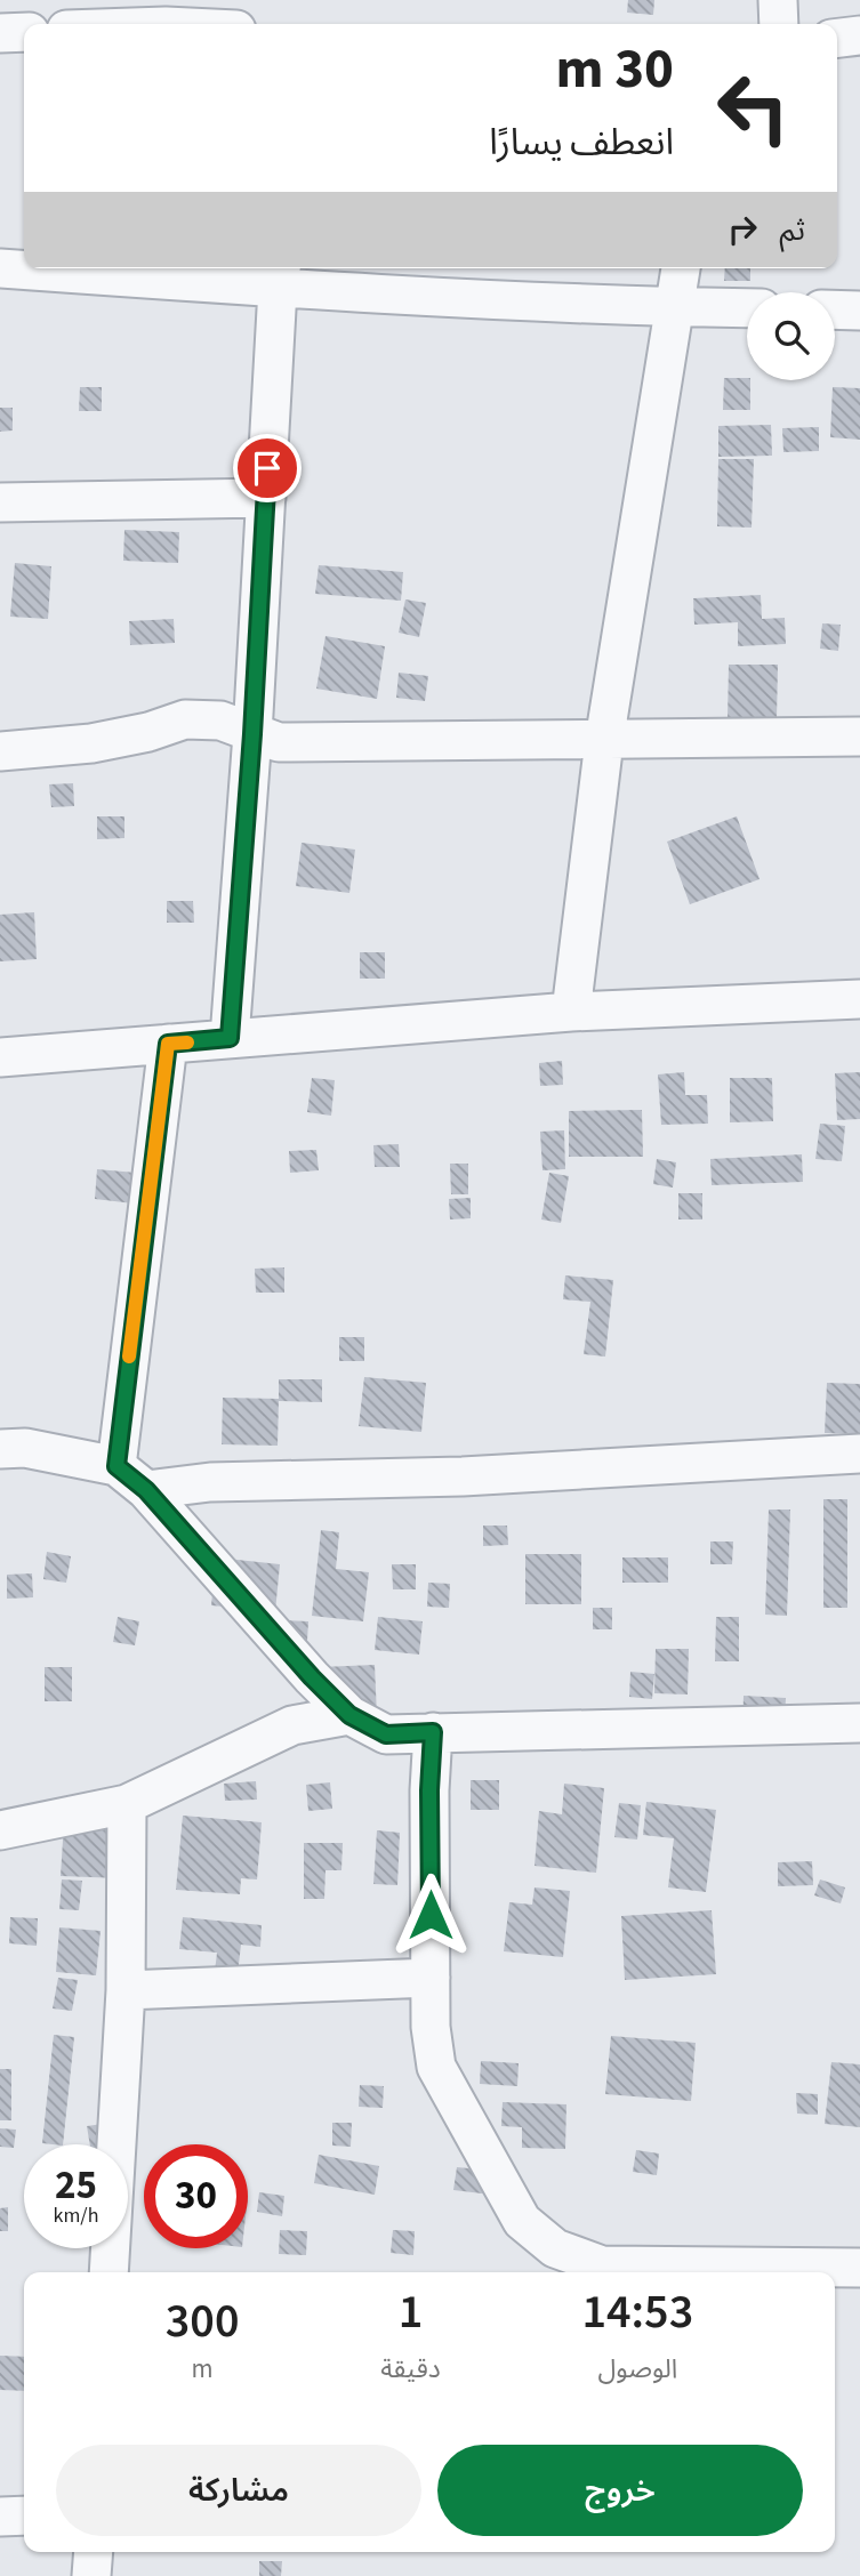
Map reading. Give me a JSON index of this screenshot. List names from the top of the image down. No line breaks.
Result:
{"page":{"turn":["30 m","انعطف يسارًا"],"then":"ثم","speed":"25 km/h","limit":"30","eta":["14:53","الوصول","1","دقيقة","300","m"],"buttons":["خروج","مشاركة"]}}
